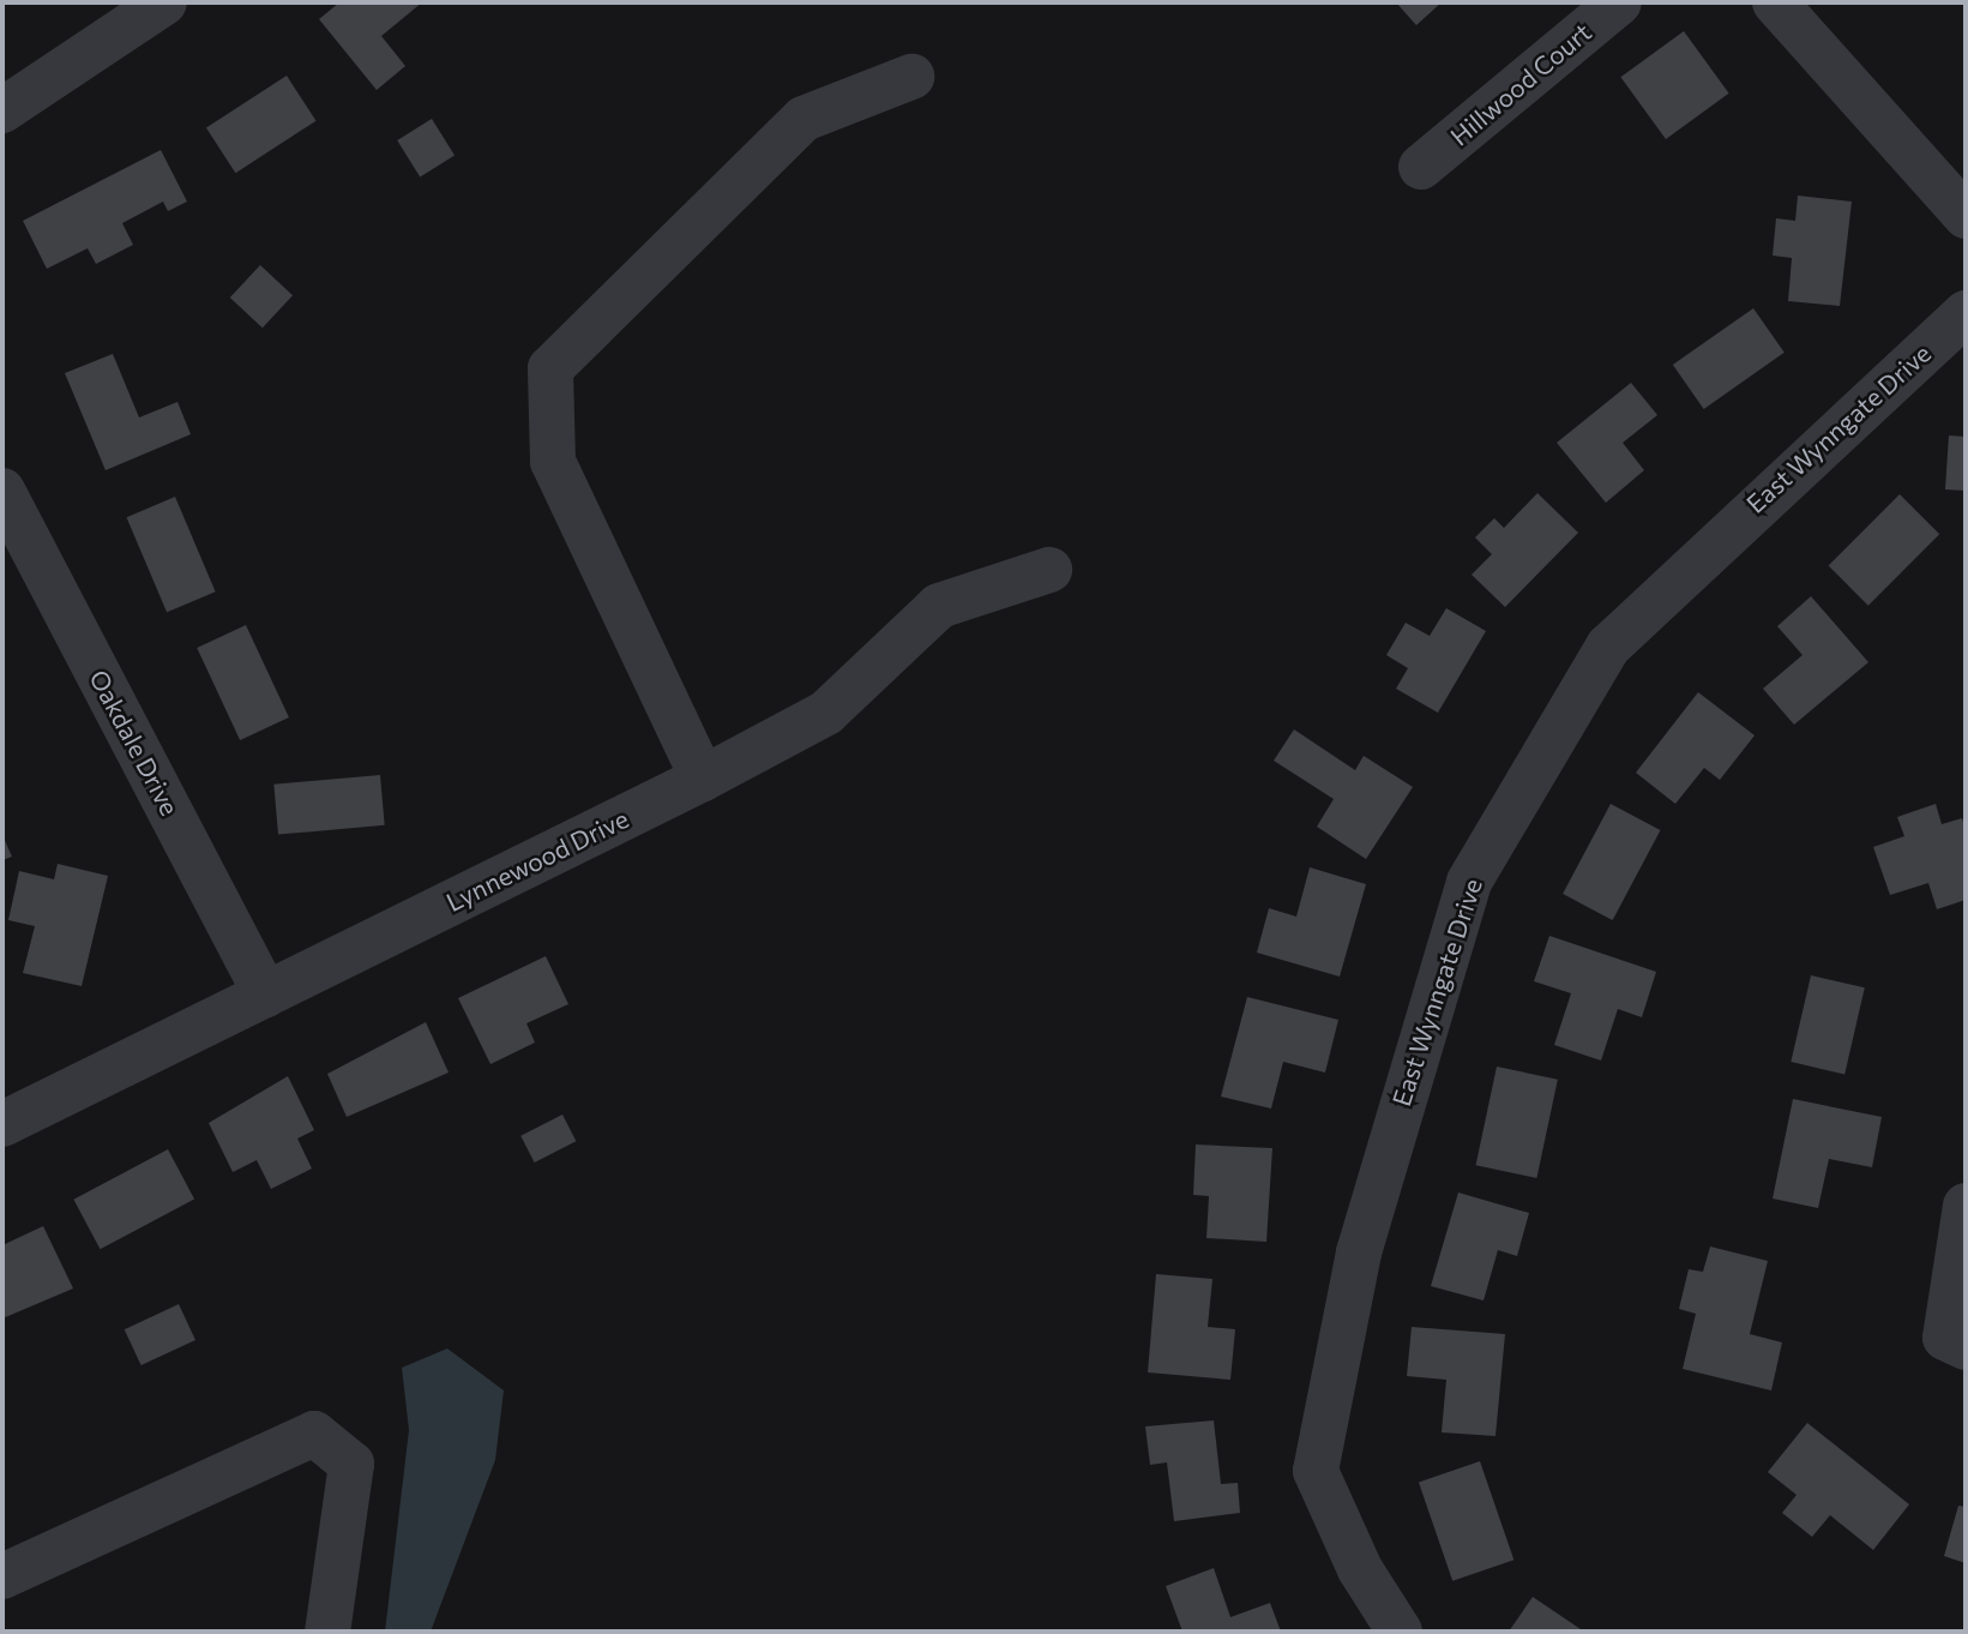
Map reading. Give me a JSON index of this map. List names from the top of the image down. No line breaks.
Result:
{"streets":{"street":["Hillwood Court","East Wynngate Drive","Oakdale Drive","Lynnewood Drive"]},"crossings":[["Oakdale Drive","Lynnewood Drive"]]}
